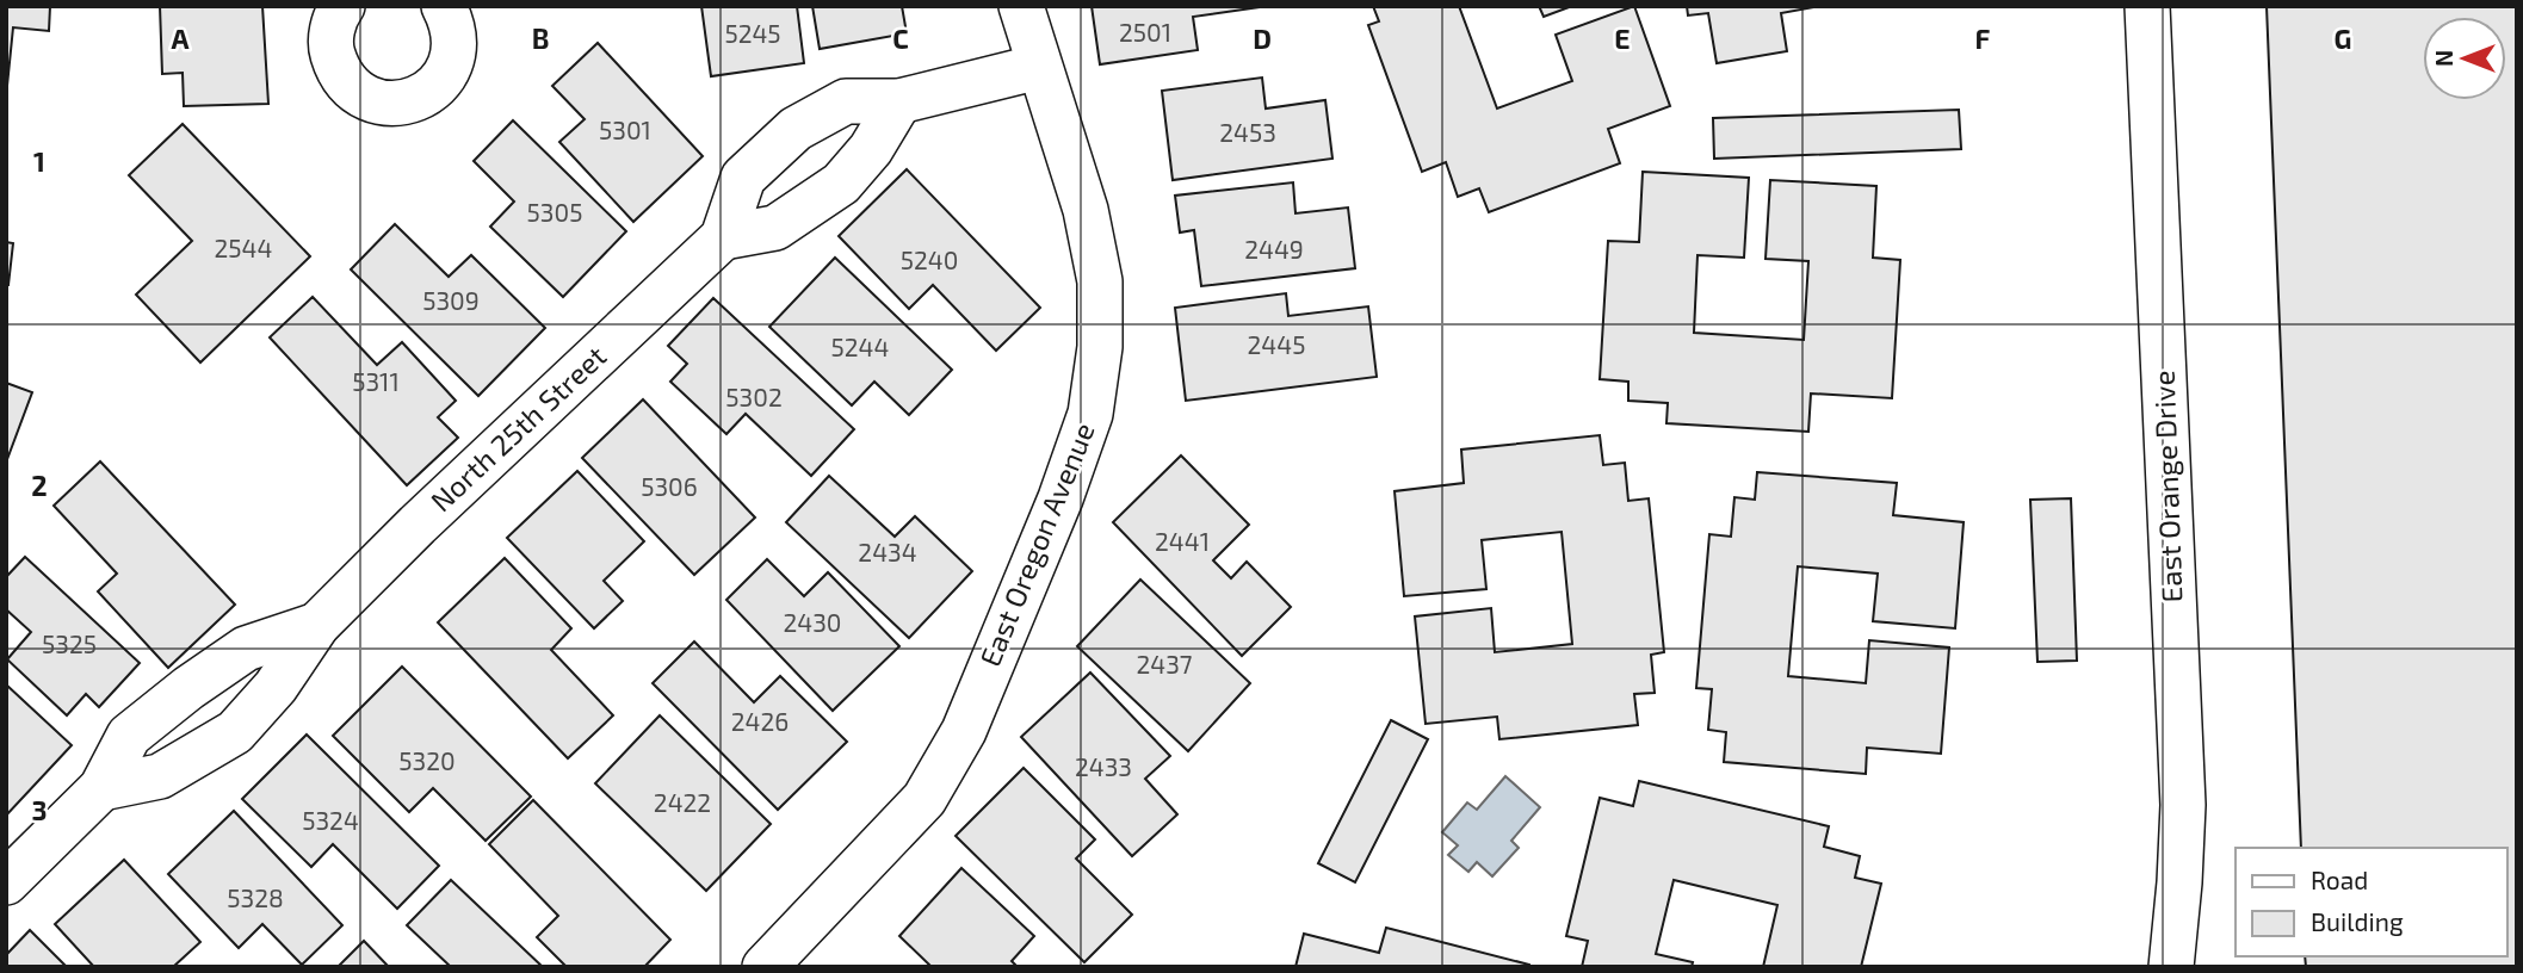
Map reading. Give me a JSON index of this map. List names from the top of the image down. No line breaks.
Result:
{"streets":{"street":["North 25th Street","East Orange Drive","East Oregon Avenue"]},"crossings":[["North 25th Street","East Oregon Avenue"]],"house_numbers":["2501","5245","5301","2453","5305","2544","2449","5240","5309","2445","5244","5311","5302","5306","2441","2434","2430","5325","2437","2426","5320","2433","2422","5324","5328"],"legend":["Road","Building"],"north":"left","grid":{"columns":["A","B","C","D","E","F","G"],"rows":["1","2","3"]}}
